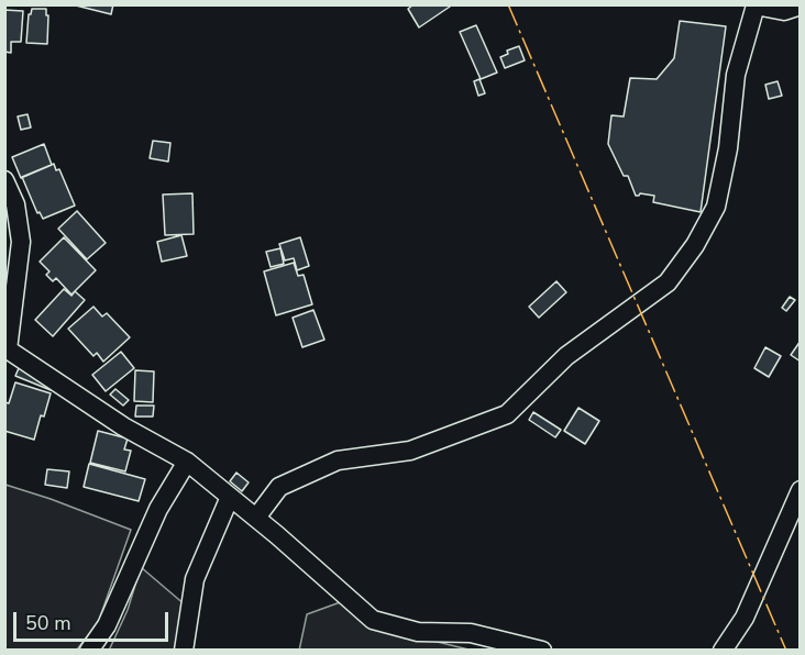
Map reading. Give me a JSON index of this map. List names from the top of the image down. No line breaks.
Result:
{"scale_bar":"50 m"}
